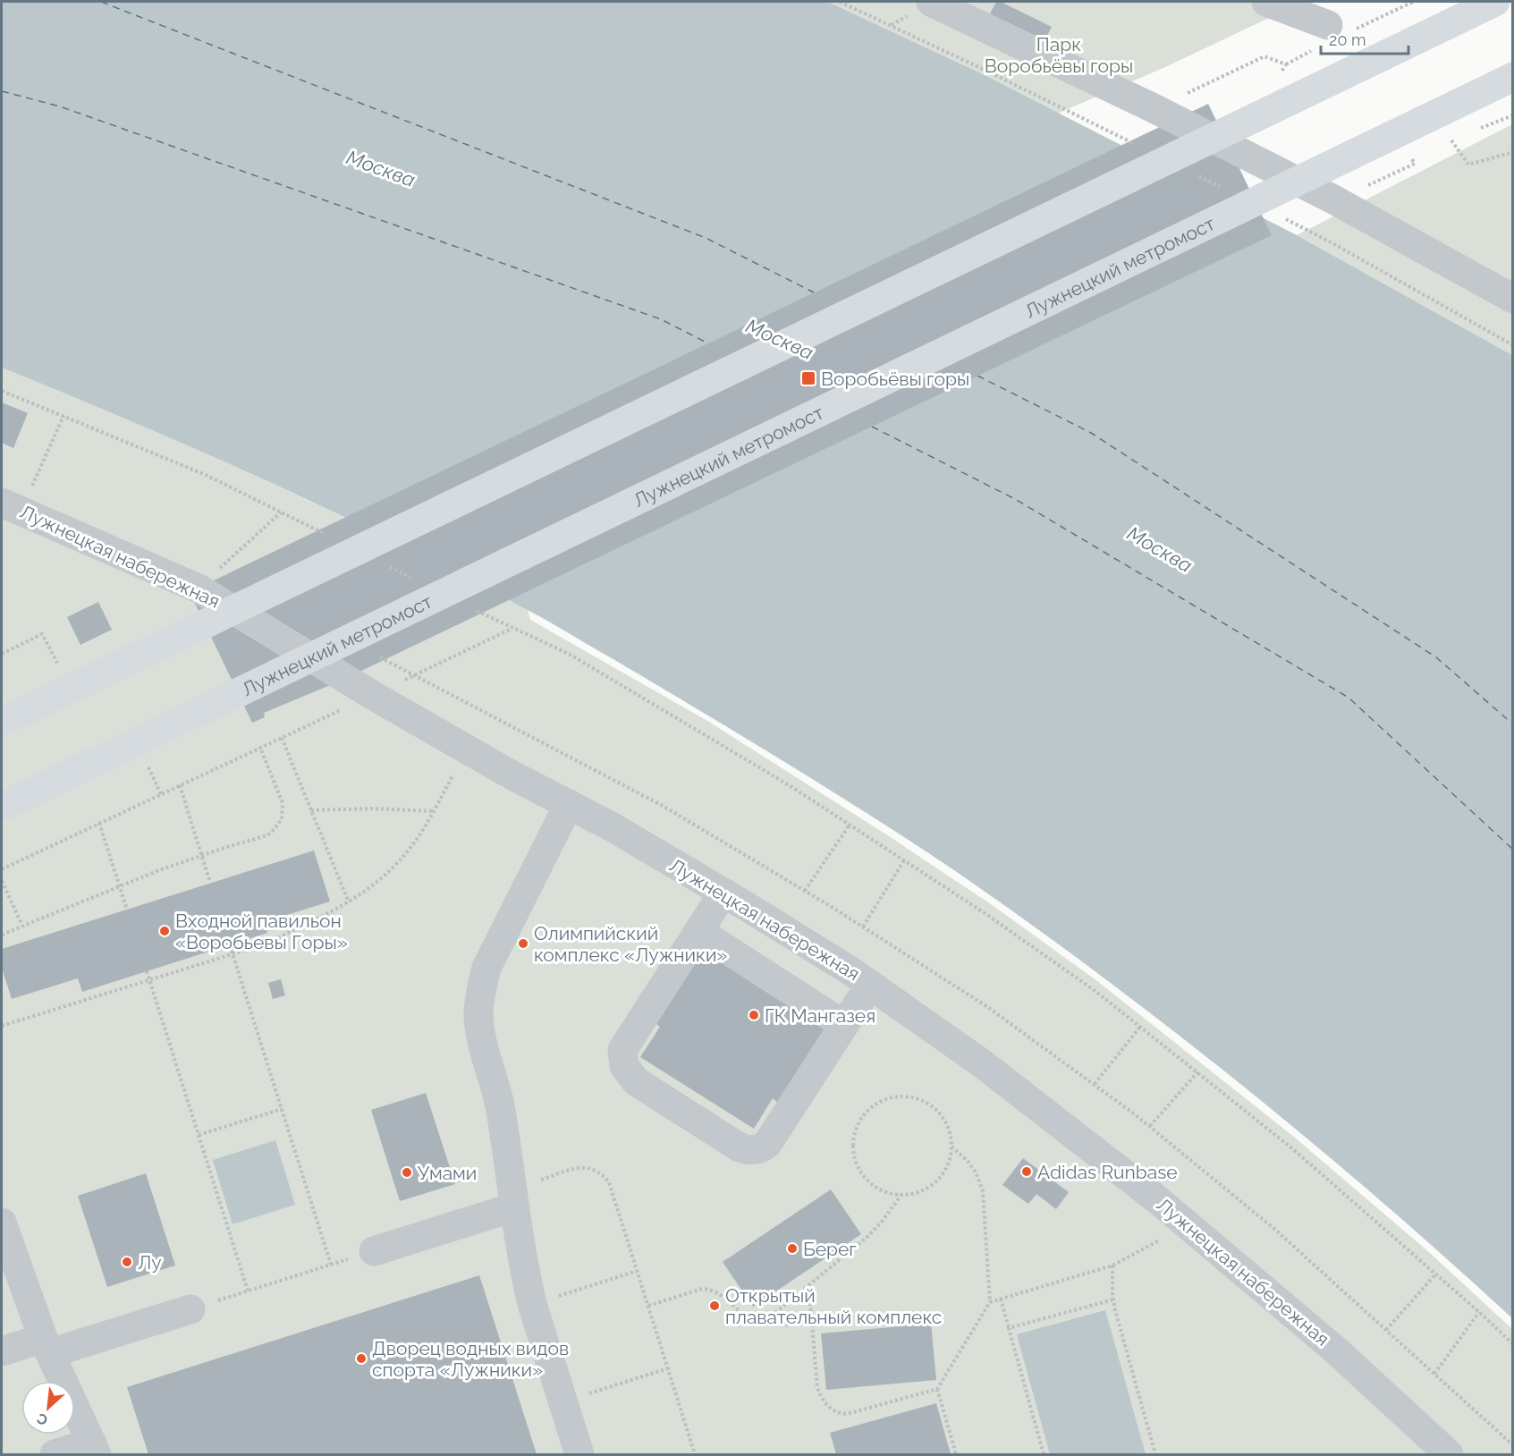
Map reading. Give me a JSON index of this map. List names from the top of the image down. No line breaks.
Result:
{"streets":{"main road":["Лужнецкий метромост"],"street":["Лужнецкая набережная"]},"water":["Москва"],"parks":["Парк Воробьёвы горы"],"places":{"transit":["Воробьёвы горы"],"other":["Входной павильон «Воробьевы Горы»","Олимпийский комплекс «Лужники»","ГК Мангазея","Adidas Runbase","Умами","Берег","Лу","Открытый плавательный комплекс","Дворец водных видов спорта «Лужники»"]},"scale_bar":"20 m","north":"bottom left"}
